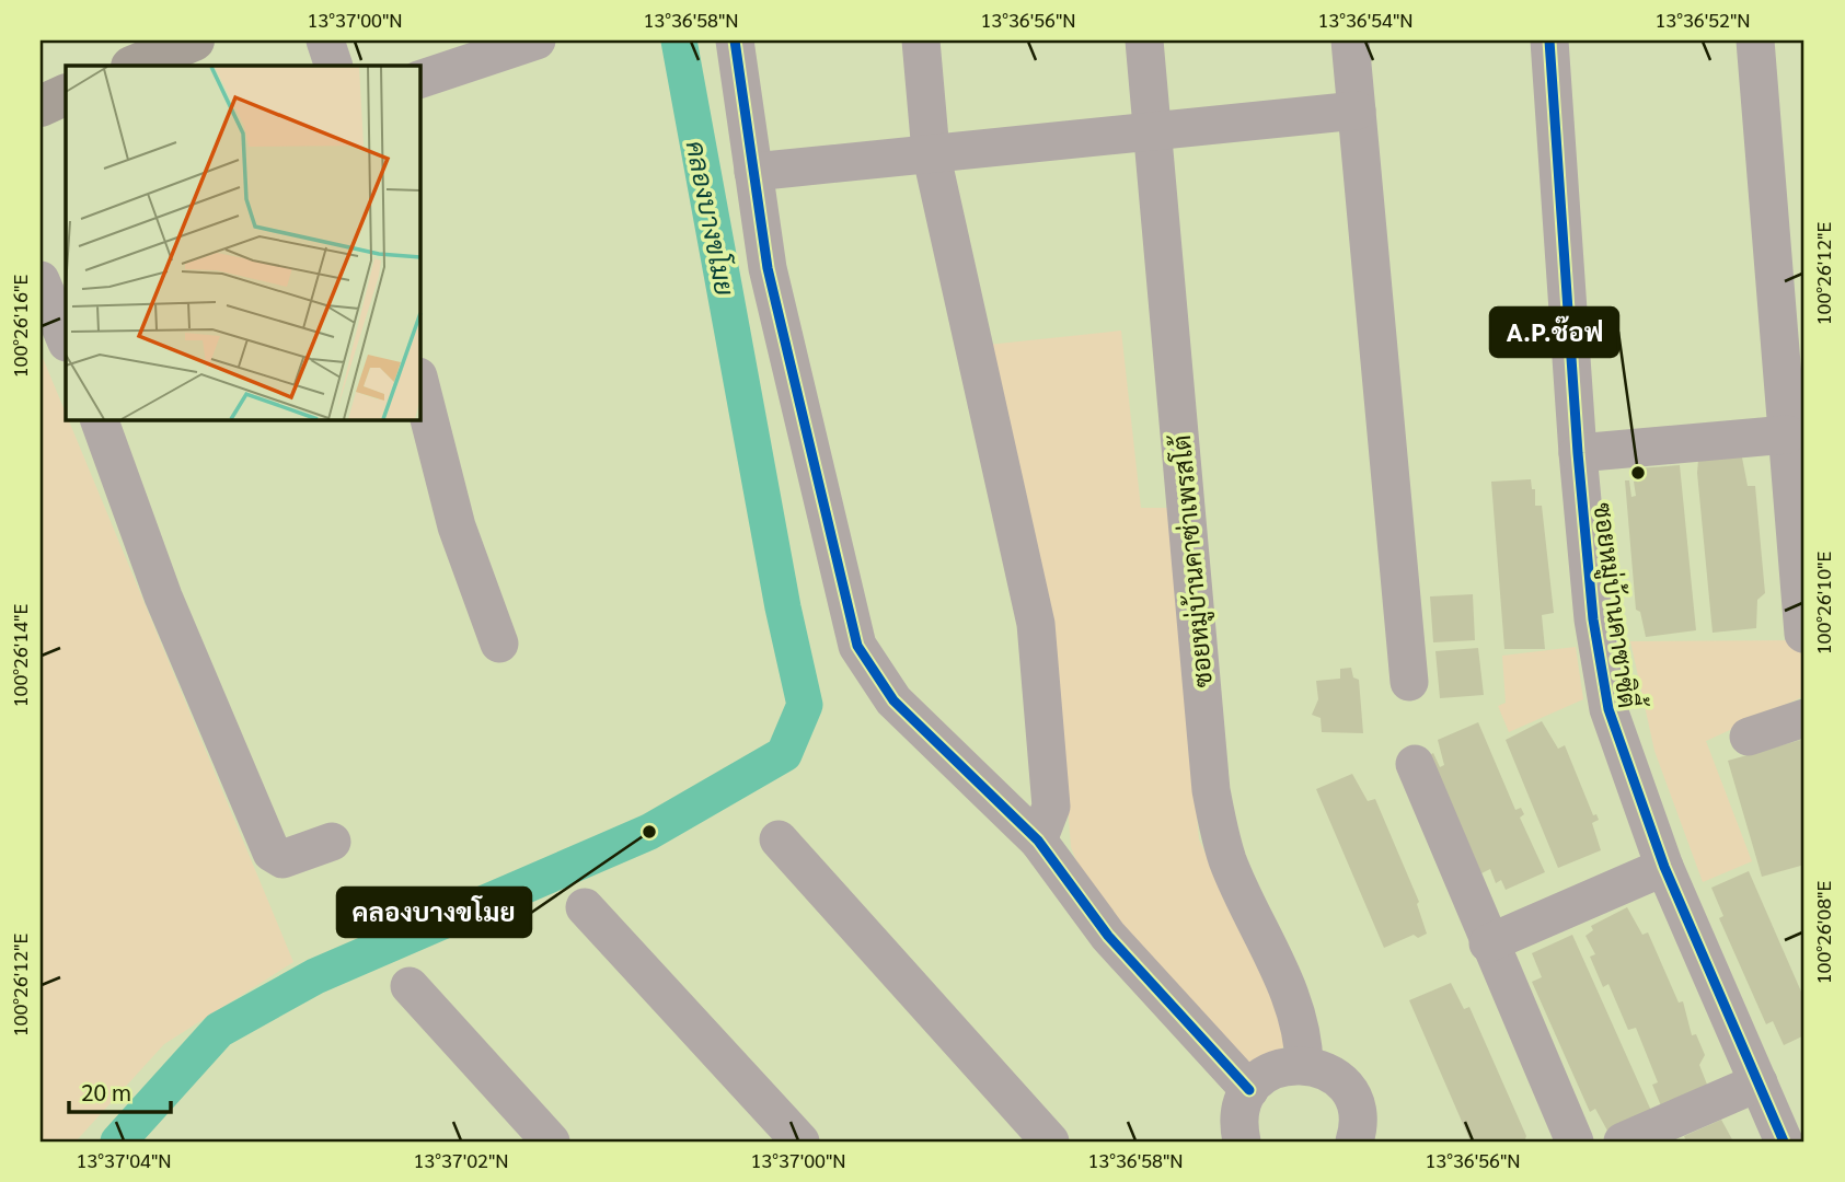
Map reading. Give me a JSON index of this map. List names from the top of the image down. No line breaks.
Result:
{"streets":{"street":["ซอยหมู่บ้านคาซ่าเพรสโต้","ซอยหมู่บ้านคาซาซิตี้"]},"water":["คลองบางขโมย"],"places":["A.P.ช๊อฟ","คลองบางขโมย"],"scale_bar":"20 m","coordinates":["13°37'00\"N","13°36'58\"N","13°36'56\"N","13°36'54\"N","13°36'52\"N","100°26'12\"E","100°26'16\"E","100°26'10\"E","100°26'14\"E","100°26'08\"E","13°37'04\"N","13°37'02\"N"]}
